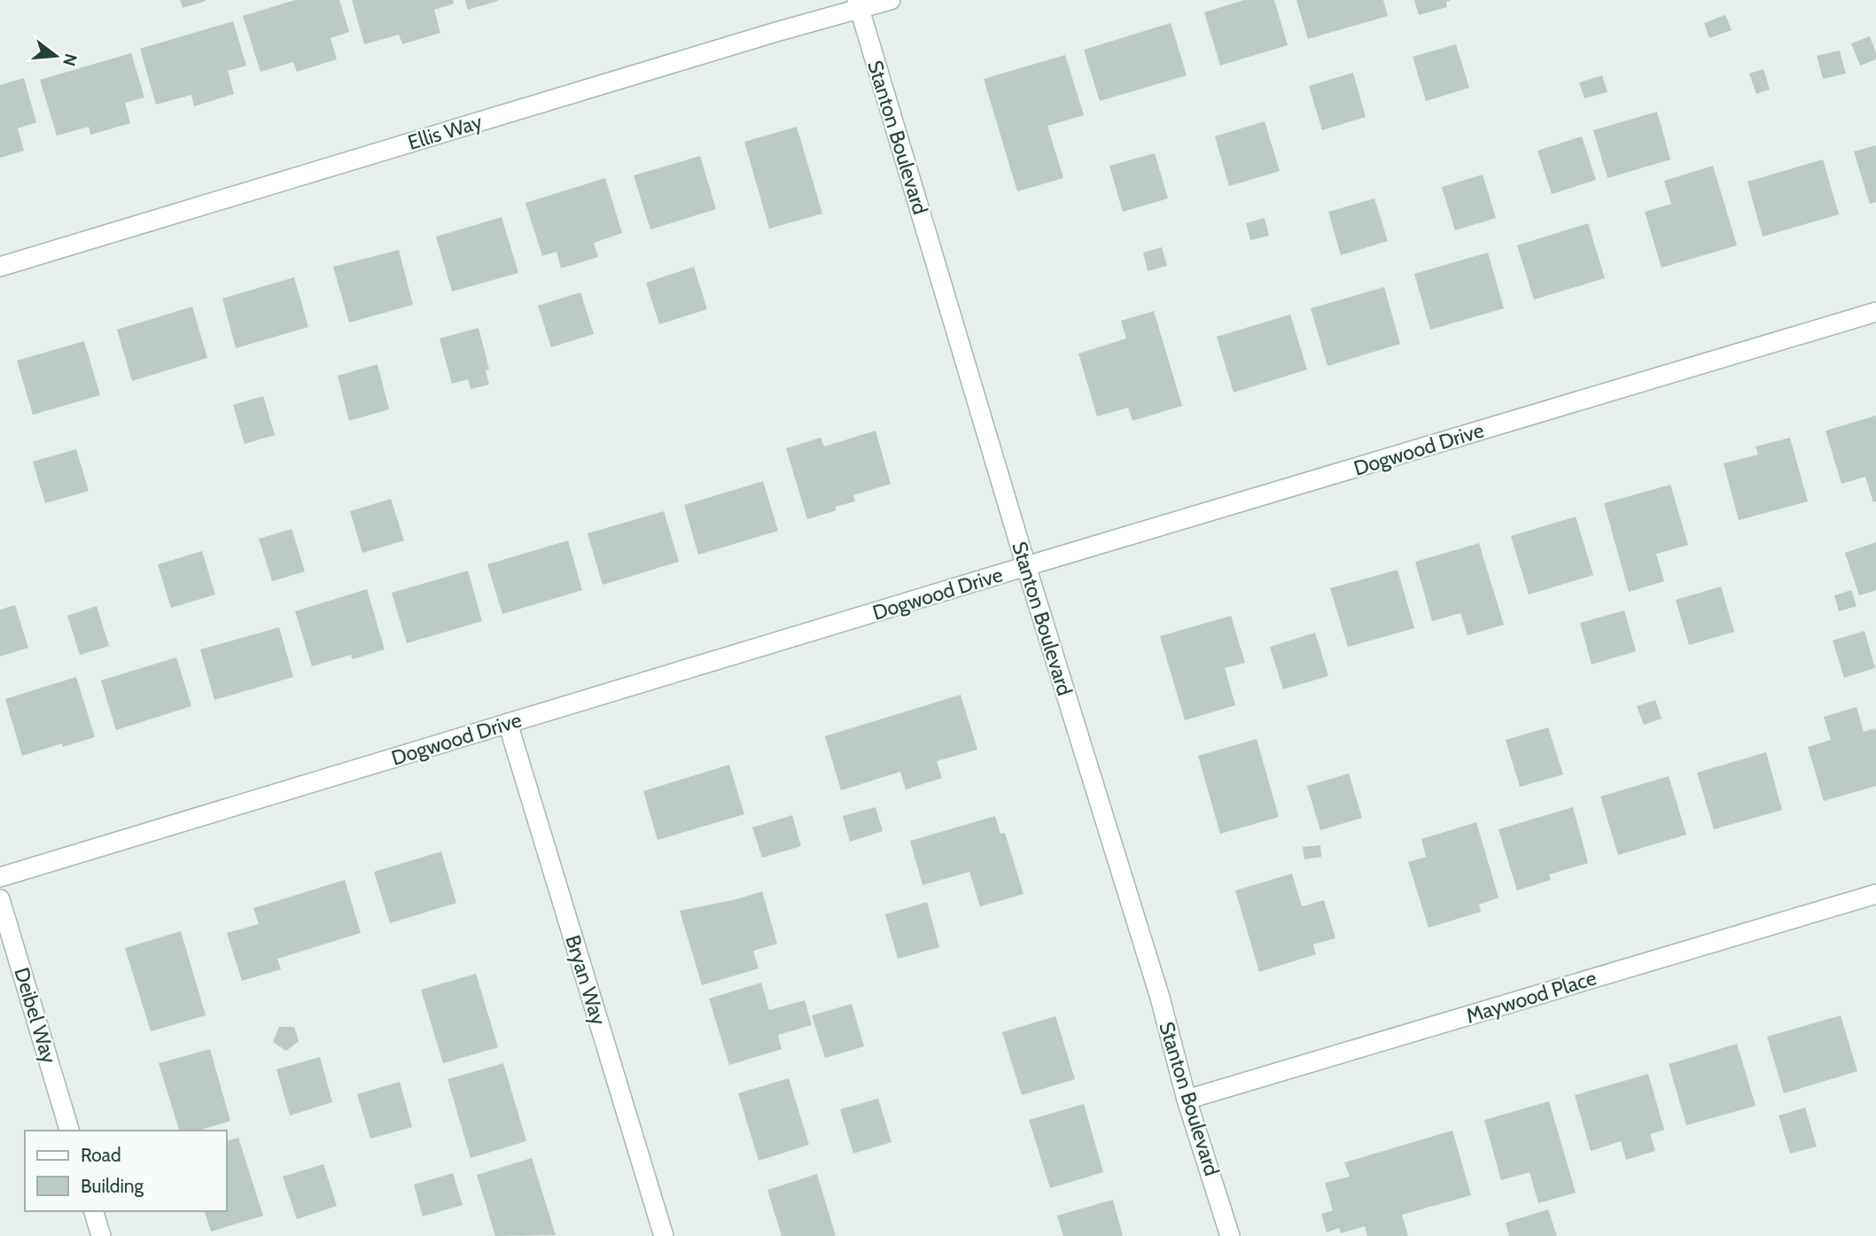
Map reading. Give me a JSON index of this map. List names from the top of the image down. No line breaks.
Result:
{"streets":{"street":["Ellis Way","Stanton Boulevard","Dogwood Drive","Bryan Way","Maywood Place","Deibel Way"]},"crossings":[["Ellis Way","Stanton Boulevard"],["Stanton Boulevard","Dogwood Drive"],["Stanton Boulevard","Maywood Place"],["Dogwood Drive","Bryan Way"]],"legend":["Road","Building"],"north":"right"}
